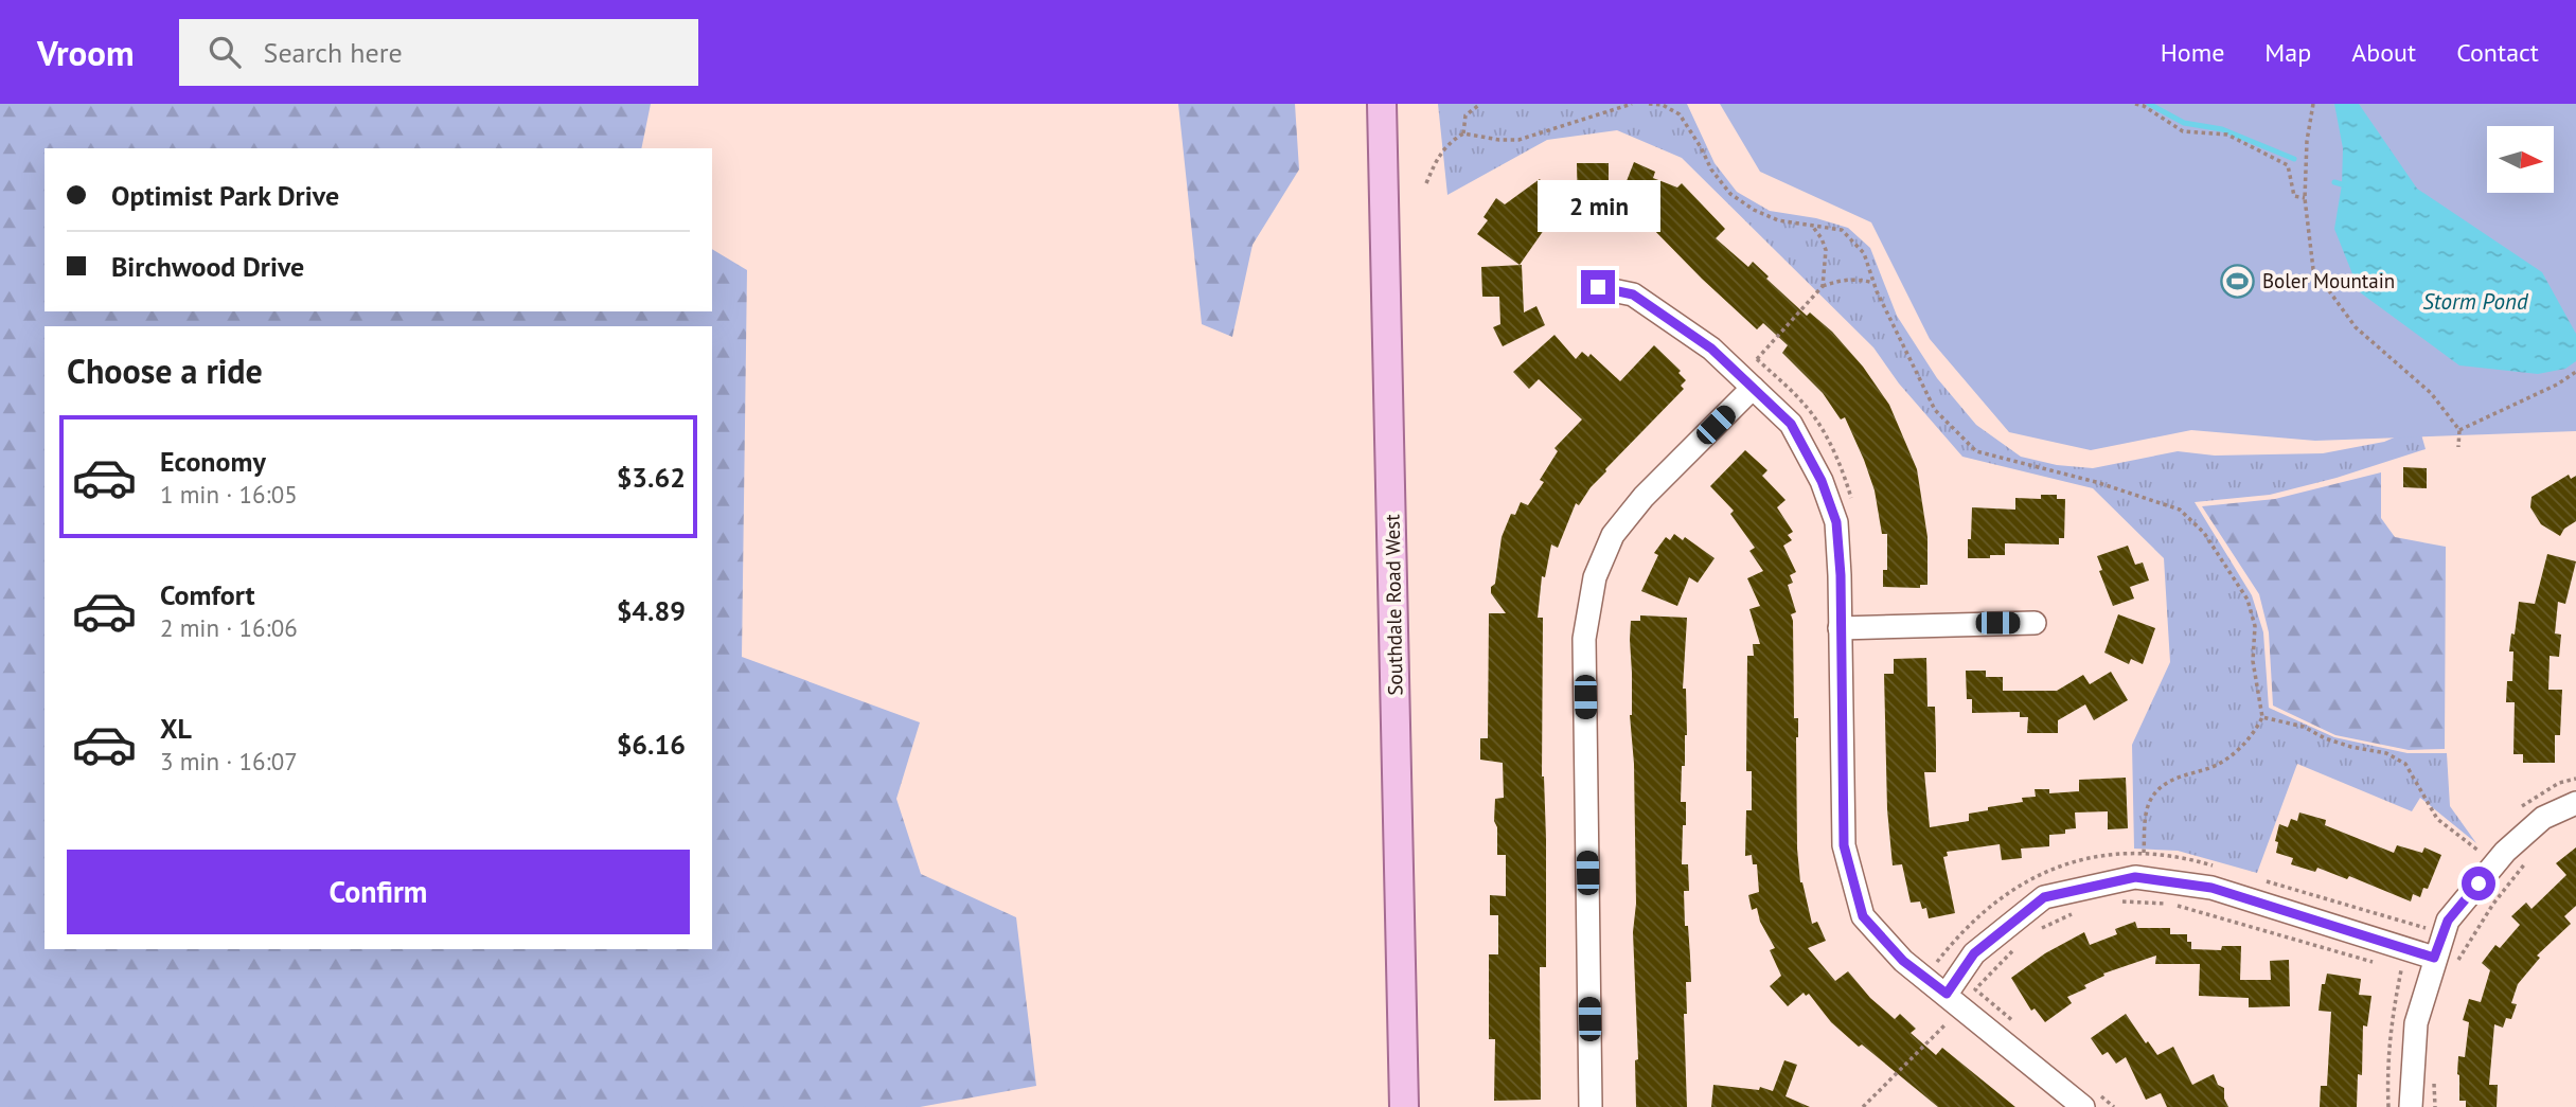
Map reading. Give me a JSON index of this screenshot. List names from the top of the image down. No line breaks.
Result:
{"streets":{"main road":["Southdale Road West"]},"water":["Storm Pond"],"places":{"sports":["Boler Mountain"]},"north":"right","page":{"header":"Vroom","search":"Search here","nav":["Home","Map","About","Contact"],"banner":["Optimist Park Drive","Birchwood Drive"],"bubble":"2 min","heading":"Choose a ride","list":[{"name":"Economy","note":"1 min · 16:05","value":"$3.62"},{"name":"Comfort","note":"2 min · 16:06","value":"$4.89"},{"name":"XL","note":"3 min · 16:07","value":"$6.16"}],"buttons":"Confirm"}}
